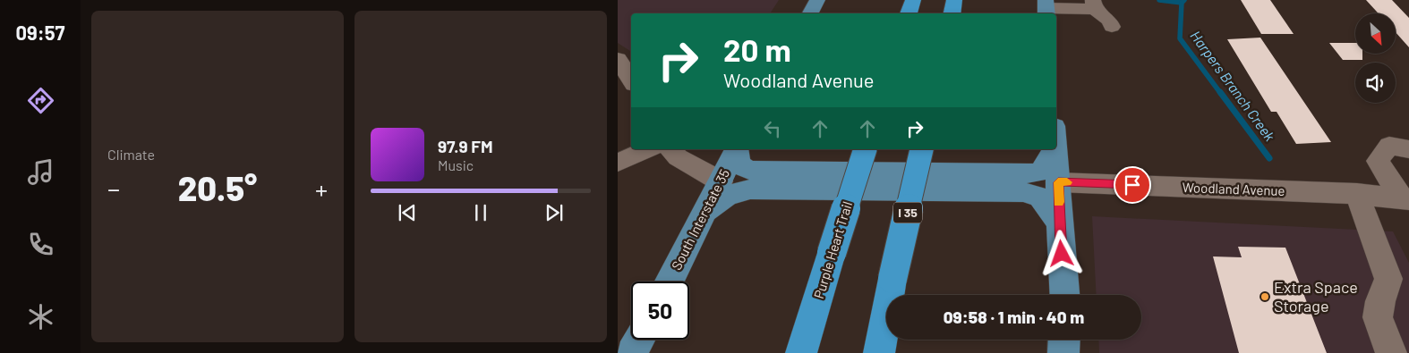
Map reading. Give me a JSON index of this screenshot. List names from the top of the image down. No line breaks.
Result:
{"streets":{"highway":["I 35","Purple Heart Trail"],"main road":["South Interstate 35"],"street":["Woodland Avenue"]},"water":["Harpers Branch Creek"],"places":["Extra Space Storage"],"north":"bottom right","page":{"tabs":"09:57","tile":"Climate","turn":["20 m","Woodland Avenue"],"song":["97.9 FM","Music"],"heat":["−","20.5°","+"],"limit":"50","trip":"09:58 · 1 min · 40 m"}}
